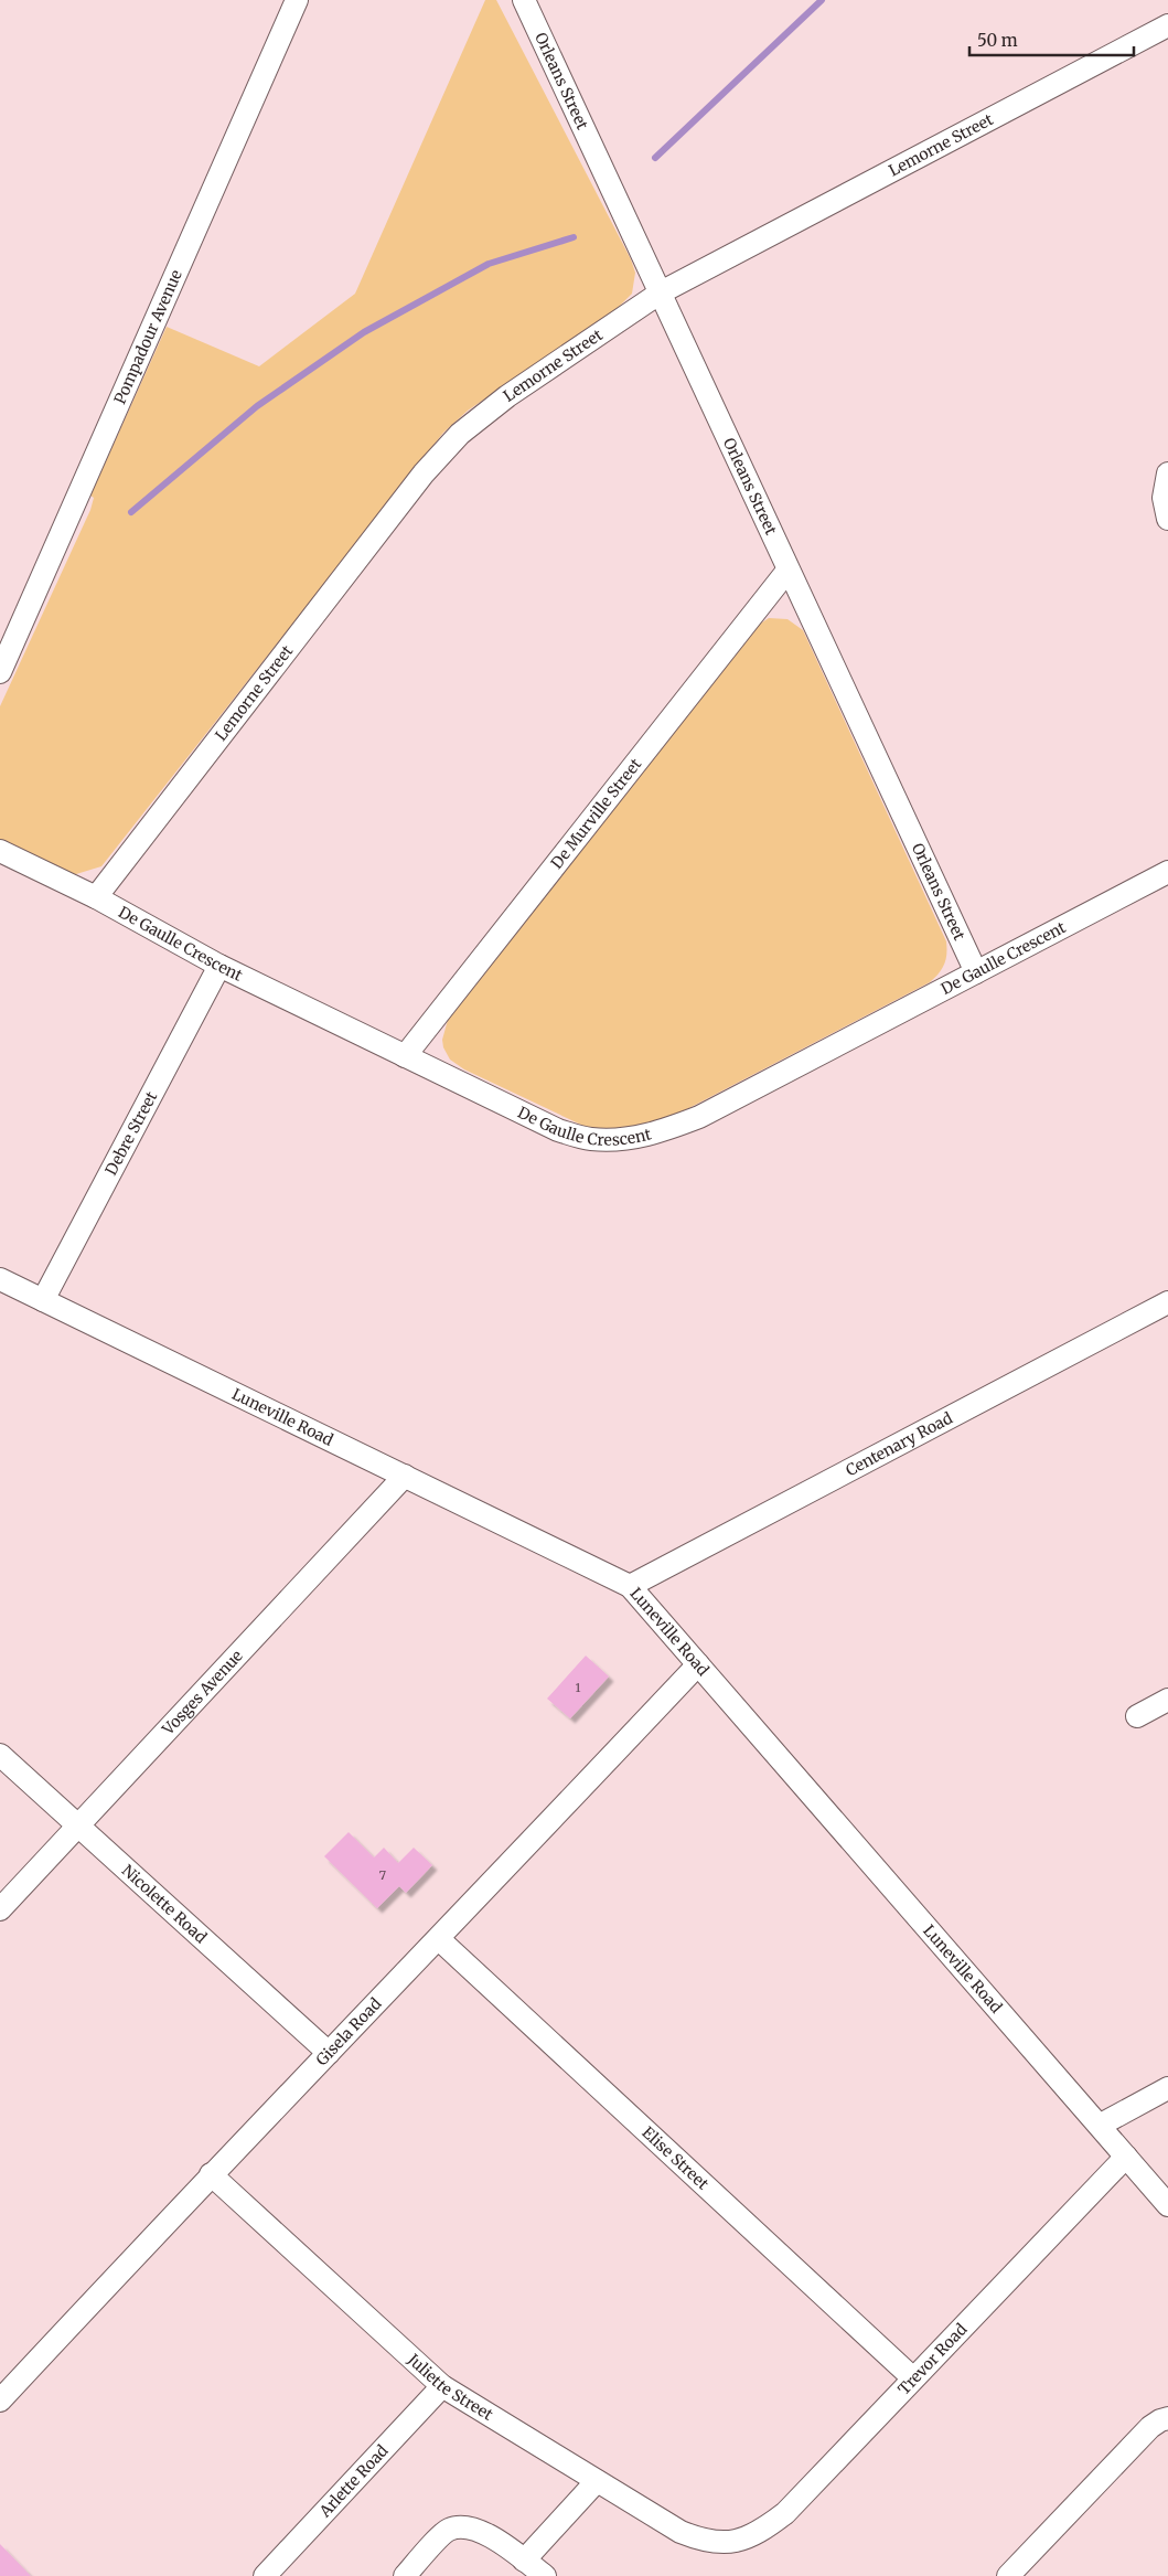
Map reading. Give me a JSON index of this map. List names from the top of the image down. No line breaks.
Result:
{"streets":{"street":["Orleans Street","Lemorne Street","Pompadour Avenue","De Murville Street","De Gaulle Crescent","Debre Street","Luneville Road","Centenary Road","Vosges Avenue","Nicolette Road","Gisela Road","Elise Street","Trevor Road","Juliette Street","Arlette Road"]},"crossings":[["Orleans Street","Lemorne Street"],["Orleans Street","De Murville Street"],["Orleans Street","De Gaulle Crescent"],["Lemorne Street","De Gaulle Crescent"],["De Murville Street","De Gaulle Crescent"],["De Gaulle Crescent","Debre Street"],["Debre Street","Luneville Road"],["Luneville Road","Centenary Road"],["Luneville Road","Vosges Avenue"],["Luneville Road","Gisela Road"],["Luneville Road","Trevor Road"],["Vosges Avenue","Nicolette Road"],["Nicolette Road","Gisela Road"],["Gisela Road","Elise Street"],["Gisela Road","Juliette Street"],["Elise Street","Trevor Road"],["Trevor Road","Juliette Street"],["Juliette Street","Arlette Road"]],"house_numbers":["1","7"],"scale_bar":"50 m"}
